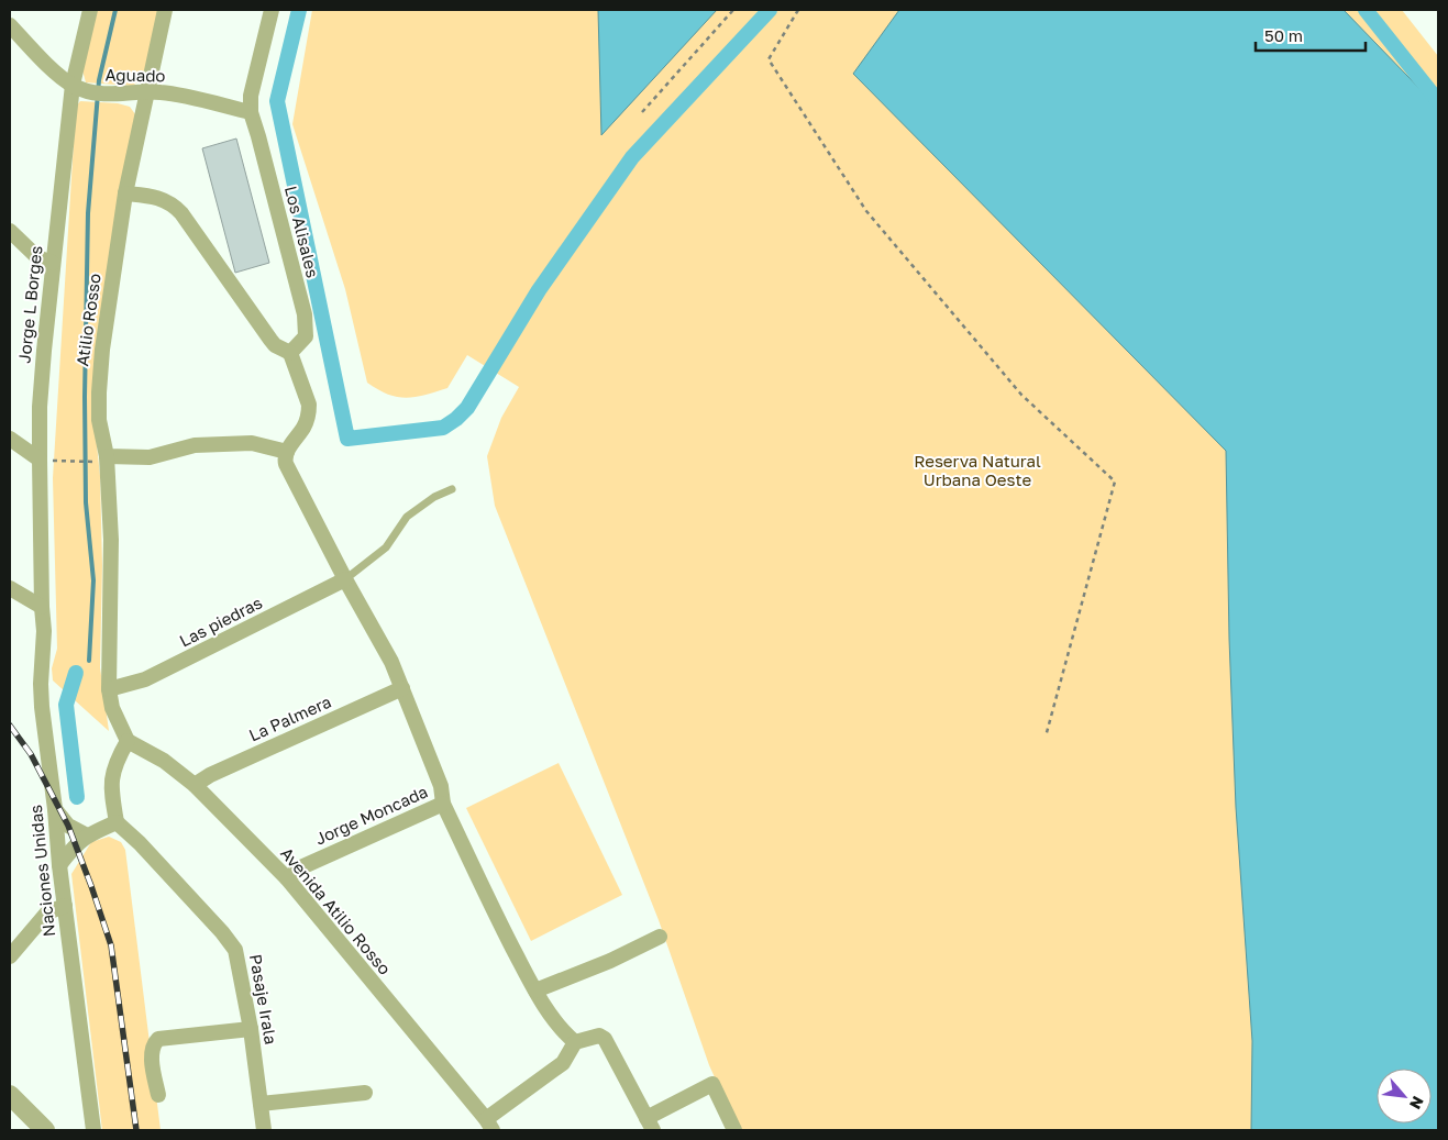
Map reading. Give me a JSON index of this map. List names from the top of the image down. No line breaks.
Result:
{"streets":{"street":["Aguado","Los Alisales","Jorge L Borges","Atilio Rosso","Las piedras","La Palmera","Jorge Moncada","Naciones Unidas","Avenida Atilio Rosso","Pasaje Irala"]},"crossings":[["Aguado","Los Alisales"],["Aguado","Jorge L Borges"],["Aguado","Atilio Rosso"],["Jorge L Borges","Naciones Unidas"],["Atilio Rosso","Las piedras"],["Atilio Rosso","Avenida Atilio Rosso"],["La Palmera","Avenida Atilio Rosso"],["Jorge Moncada","Avenida Atilio Rosso"]],"parks":["Reserva Natural Urbana Oeste"],"scale_bar":"50 m","north":"bottom right"}
